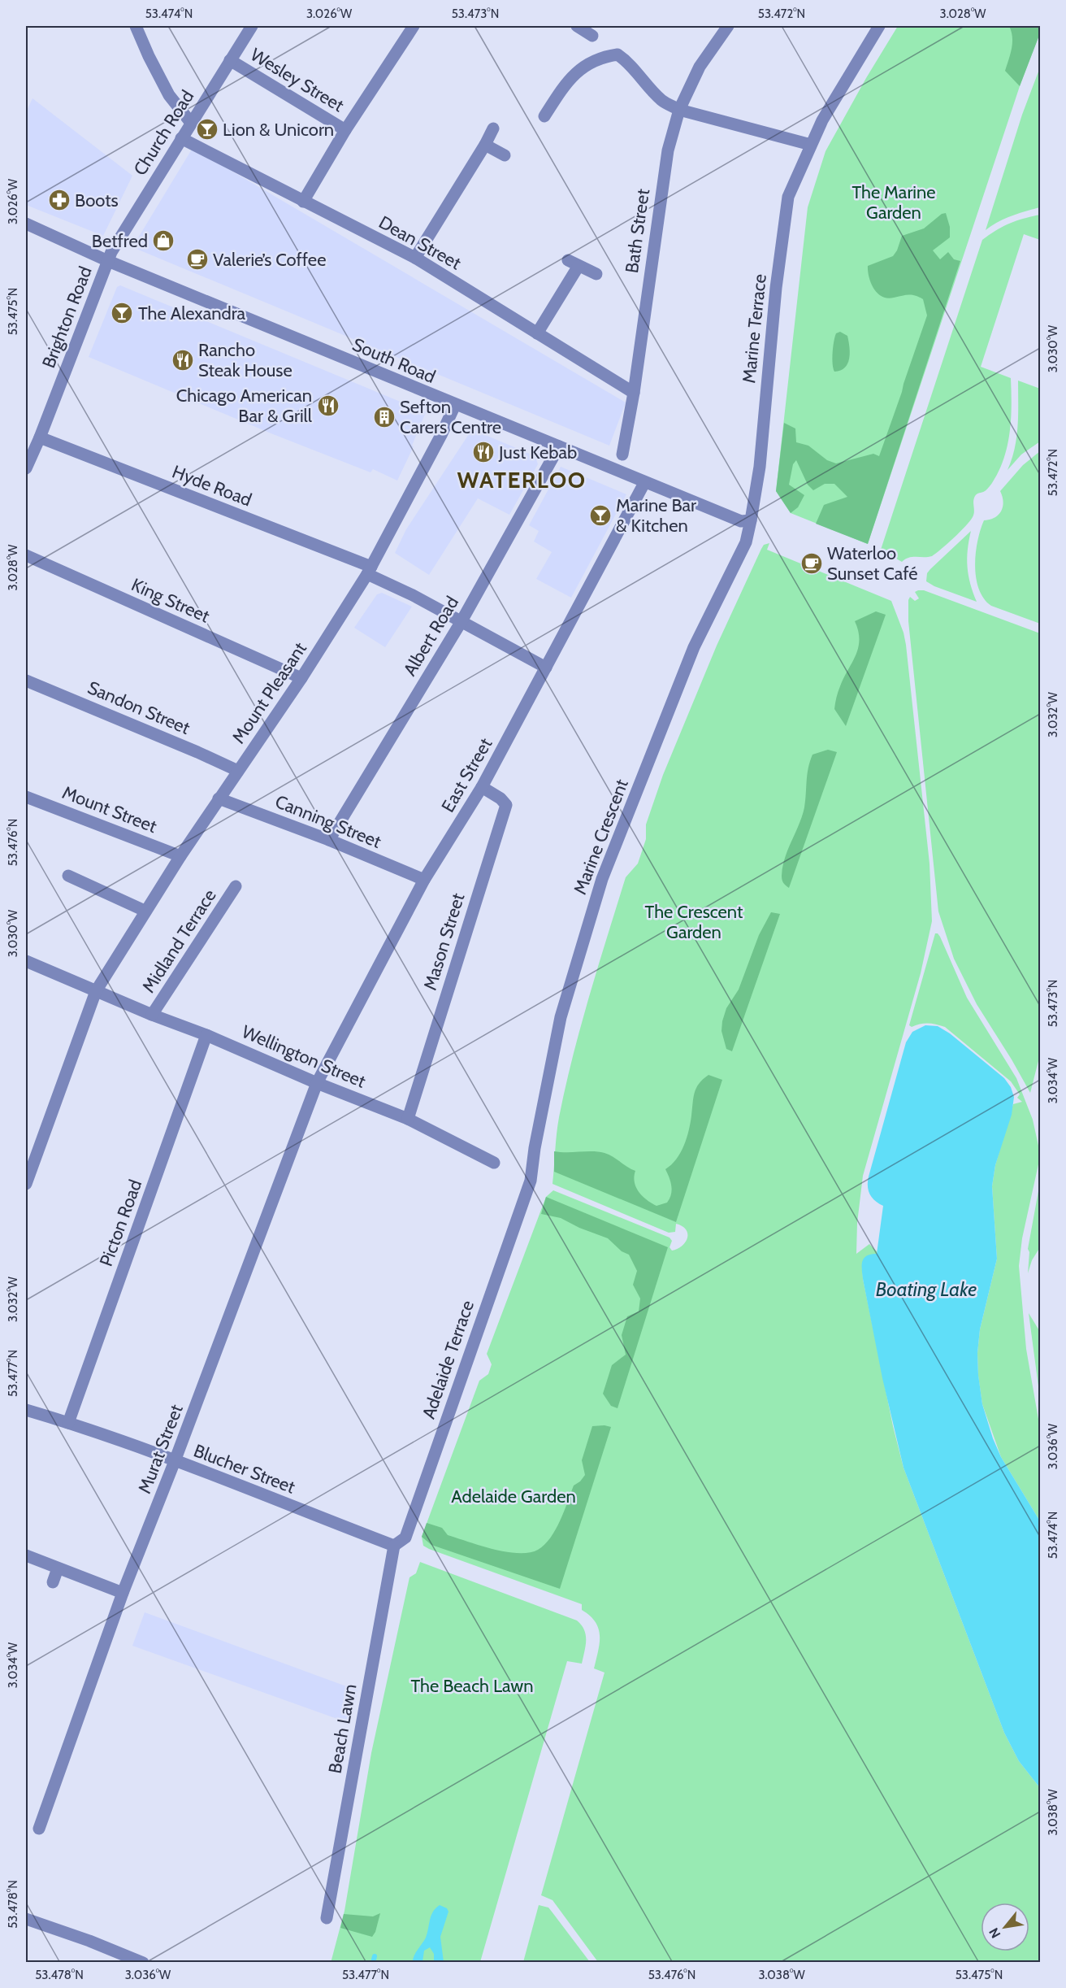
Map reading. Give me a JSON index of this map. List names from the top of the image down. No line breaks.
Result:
{"streets":{"street":["Wesley Street","Church Road","Bath Street","Dean Street","Brighton Road","Marine Terrace","South Road","Hyde Road","King Street","Albert Road","Mount Pleasant","Sandon Street","East Street","Mount Street","Canning Street","Marine Crescent","Midland Terrace","Mason Street","Wellington Street","Picton Road","Adelaide Terrace","Murat Street","Blucher Street","Beach Lawn"]},"crossings":[["Wesley Street","Church Road"],["Wesley Street","Dean Street"],["Church Road","Dean Street"],["Church Road","Brighton Road"],["Church Road","South Road"],["Bath Street","Dean Street"],["Brighton Road","South Road"],["Brighton Road","Hyde Road"],["Marine Terrace","South Road"],["Marine Terrace","Marine Crescent"],["South Road","Albert Road"],["South Road","Mount Pleasant"],["South Road","East Street"],["South Road","Marine Crescent"],["Hyde Road","Albert Road"],["Hyde Road","Mount Pleasant"],["Hyde Road","East Street"],["King Street","Mount Pleasant"],["Albert Road","Canning Street"],["Mount Pleasant","Sandon Street"],["Mount Pleasant","Mount Street"],["Mount Pleasant","Canning Street"],["Mount Pleasant","Wellington Street"],["East Street","Canning Street"],["East Street","Mason Street"],["East Street","Wellington Street"],["East Street","Murat Street"],["Marine Crescent","Adelaide Terrace"],["Midland Terrace","Wellington Street"],["Mason Street","Wellington Street"],["Wellington Street","Picton Road"],["Wellington Street","Murat Street"],["Picton Road","Blucher Street"],["Adelaide Terrace","Blucher Street"],["Adelaide Terrace","Beach Lawn"],["Murat Street","Blucher Street"],["Blucher Street","Beach Lawn"]],"districts":["WATERLOO"],"water":["Boating Lake"],"parks":["The Marine Garden","The Crescent Garden","Adelaide Garden","The Beach Lawn"],"places":{"bar":["Lion & Unicorn","The Alexandra","Marine Bar & Kitchen"],"pharmacy":["Boots"],"shop":["Betfred"],"cafe":["Valerie’s Coffee","Waterloo Sunset Café"],"restaurant":["Rancho Steak House","Chicago American Bar & Grill","Just Kebab"],"building":["Sefton Carers Centre"]},"north":"bottom left","coordinates":["53.474°N","3.026°W","53.473°N","53.472°N","3.028°W","53.475°N","3.030°W","3.032°W","53.476°N","3.034°W","53.477°N","3.036°W","3.038°W","53.478°N"]}
